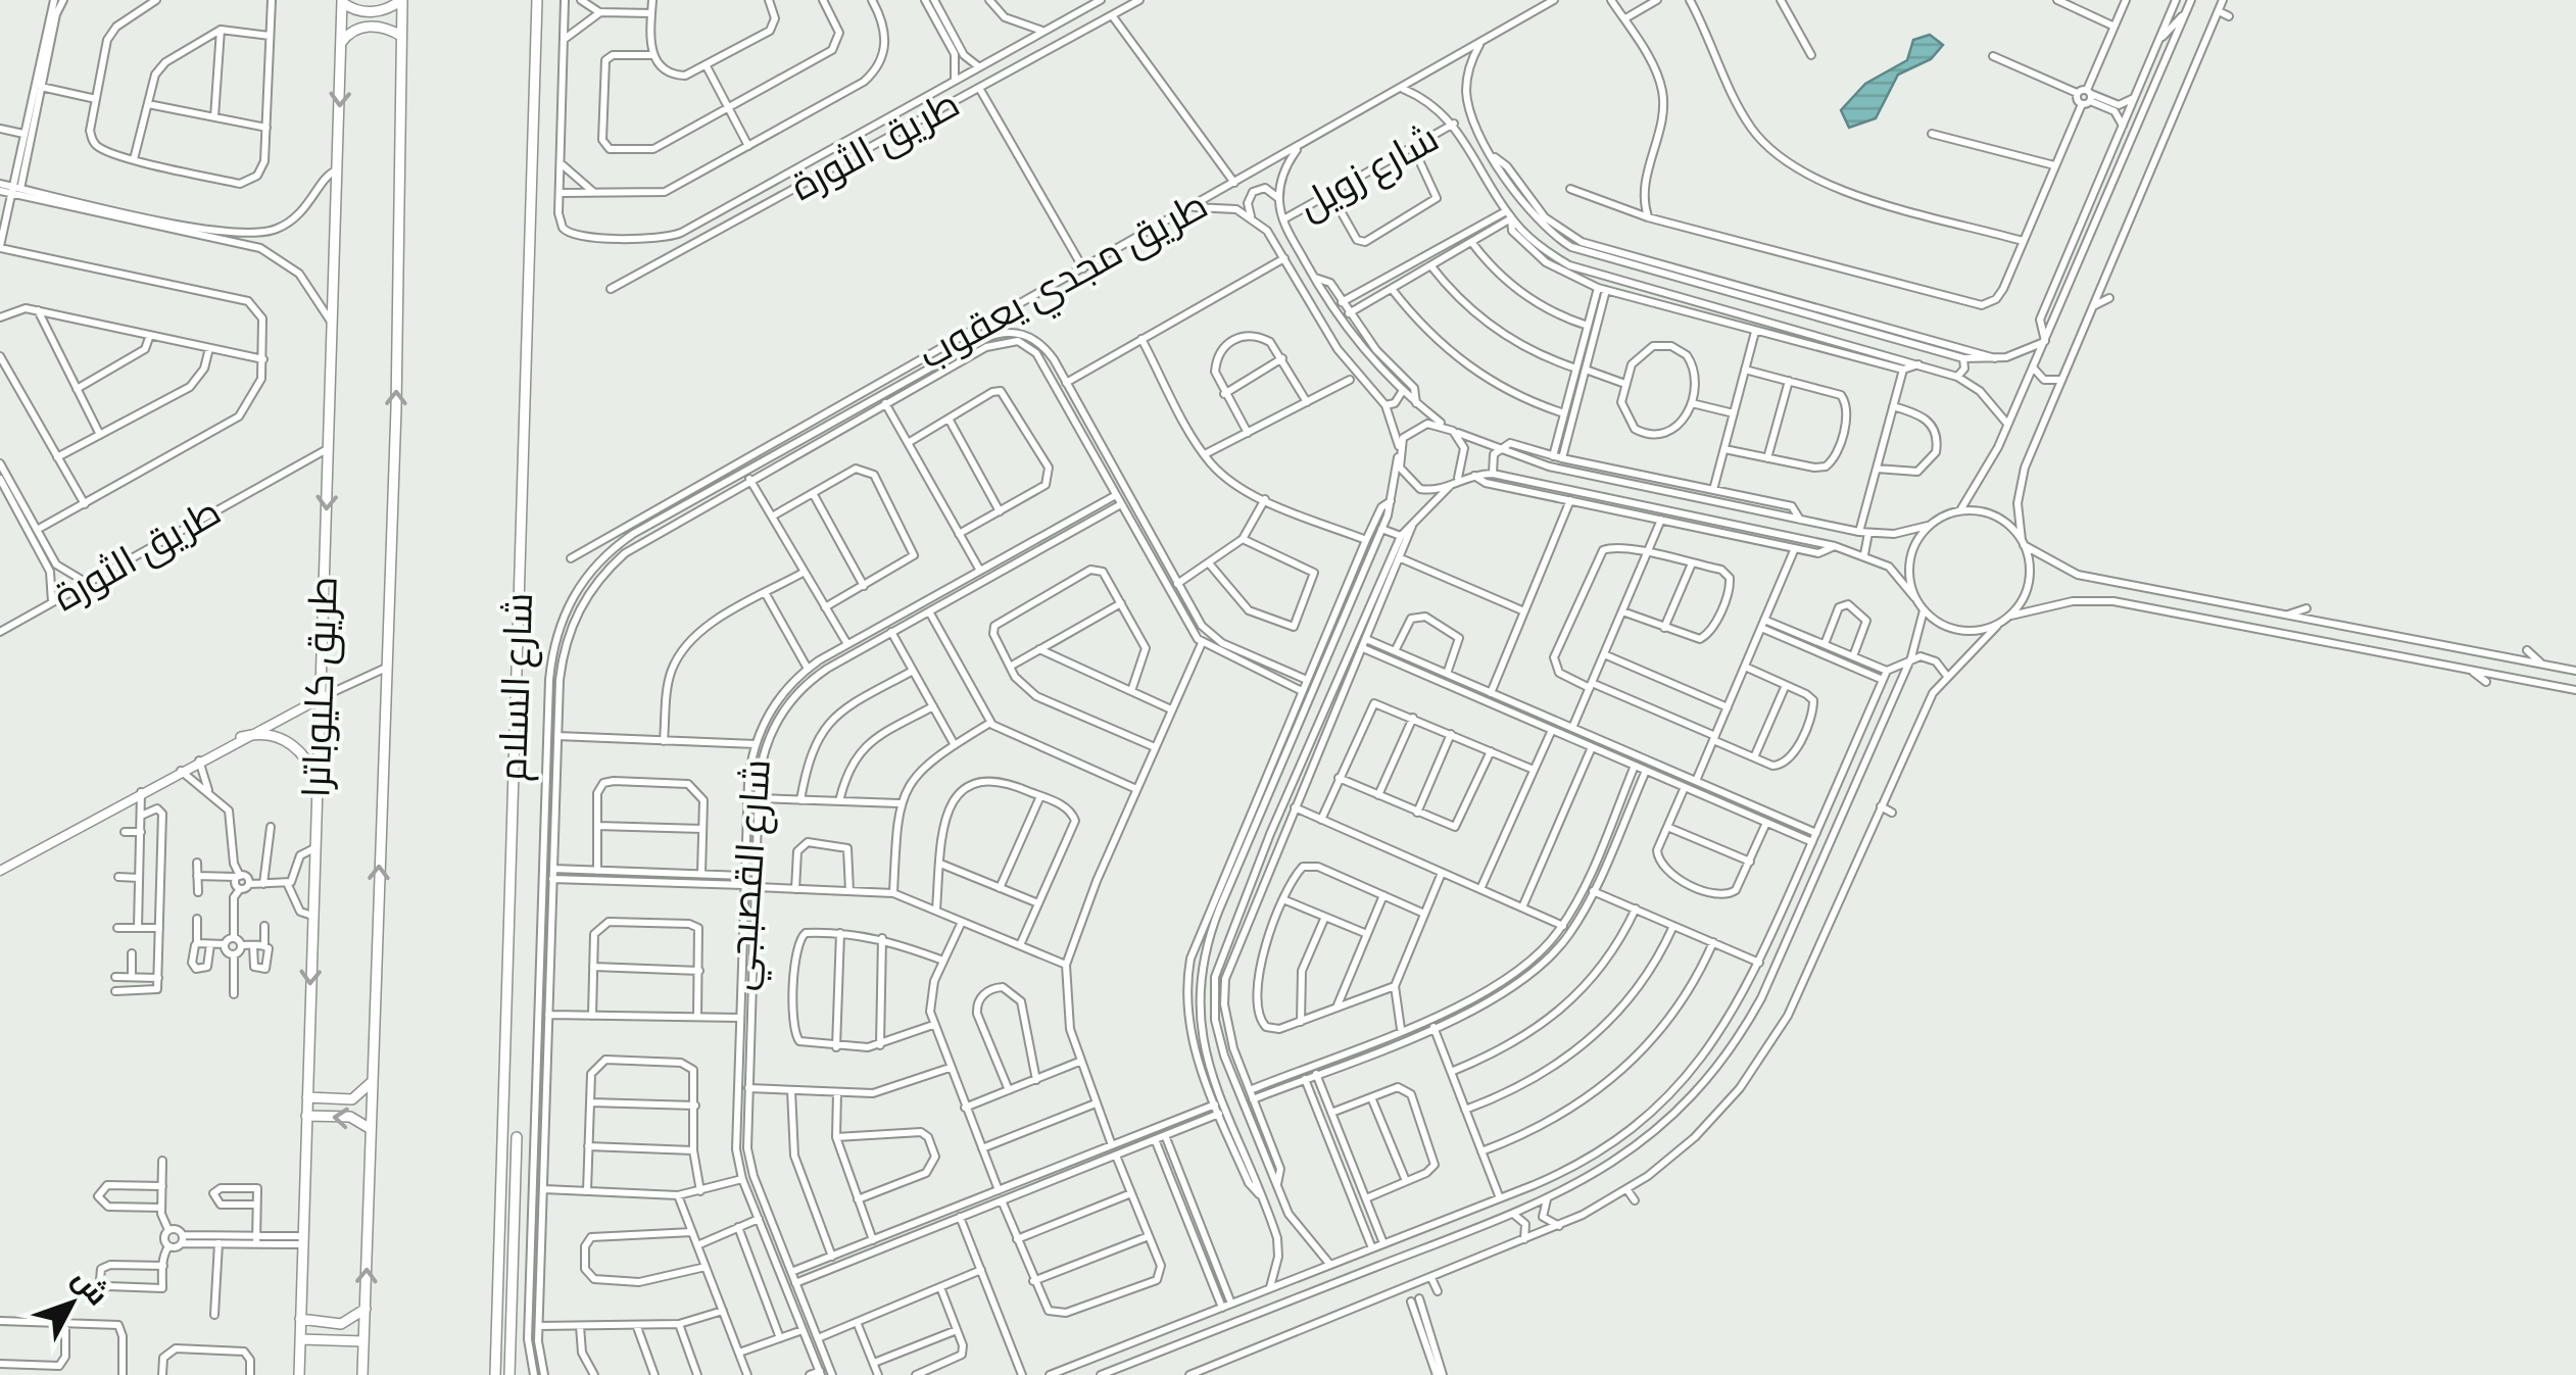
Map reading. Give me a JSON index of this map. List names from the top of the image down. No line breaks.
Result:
{"streets":{"main road":["طريق كليوباترا","شارع السلام"],"street":["طريق الثورة","شارع زويل","طريق مجدي يعقوب","شارع القصبجي"]},"crossings":[["طريق الثورة","طريق كليوباترا"]],"north":"top right"}
